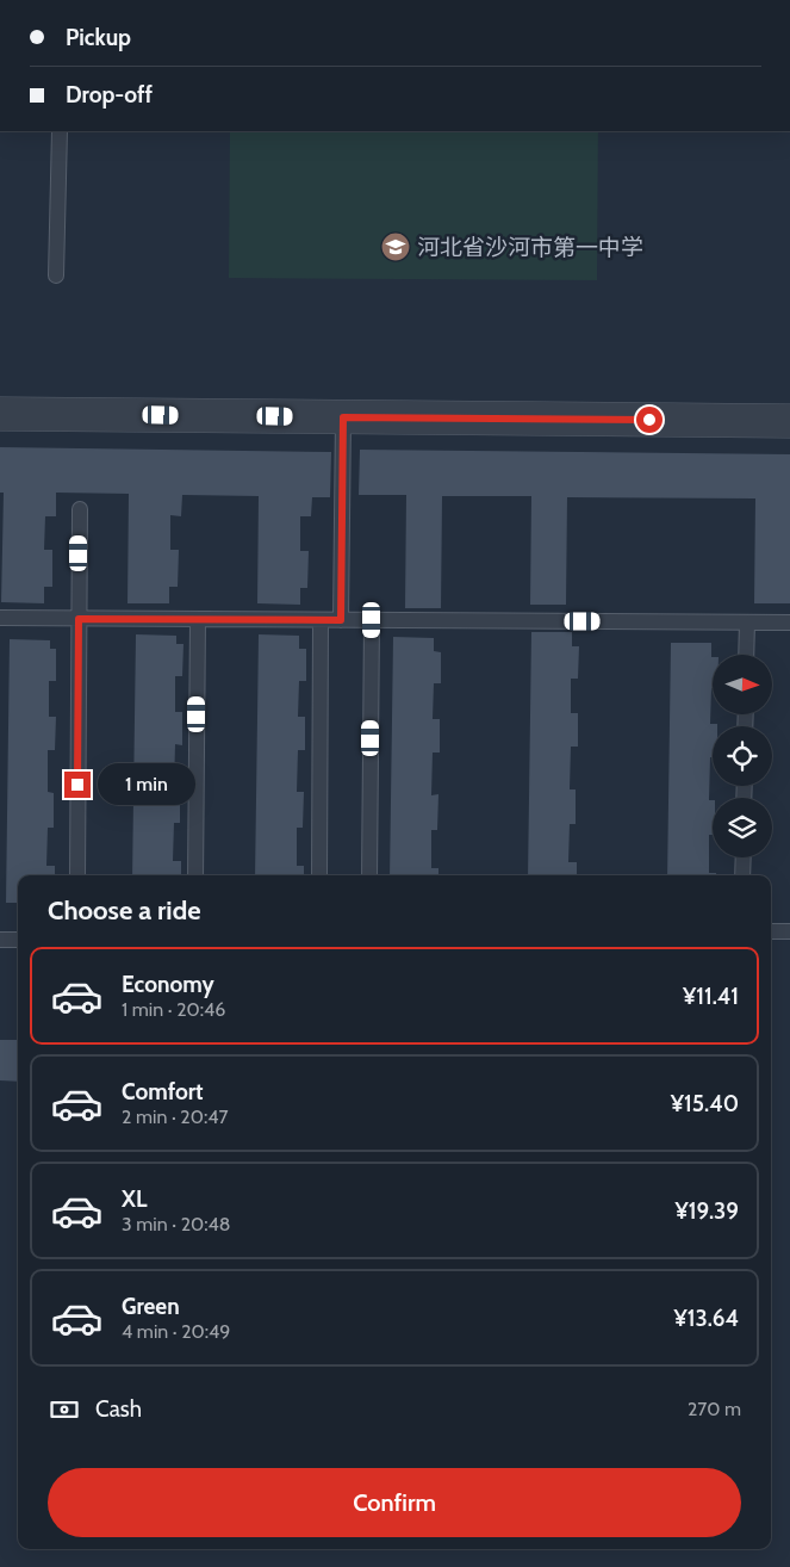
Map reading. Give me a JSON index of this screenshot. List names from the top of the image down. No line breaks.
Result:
{"places":{"school or university":["河北省沙河市第一中学"]},"north":"right","page":{"banner":["Pickup","Drop-off"],"bubble":"1 min","heading":"Choose a ride","list":[{"name":"Economy","note":"1 min · 20:46","value":"¥11.41"},{"name":"Comfort","note":"2 min · 20:47","value":"¥15.40"},{"name":"XL","note":"3 min · 20:48","value":"¥19.39"},{"name":"Green","note":"4 min · 20:49","value":"¥13.64"}],"pay":["Cash","270 m"],"buttons":"Confirm"}}
